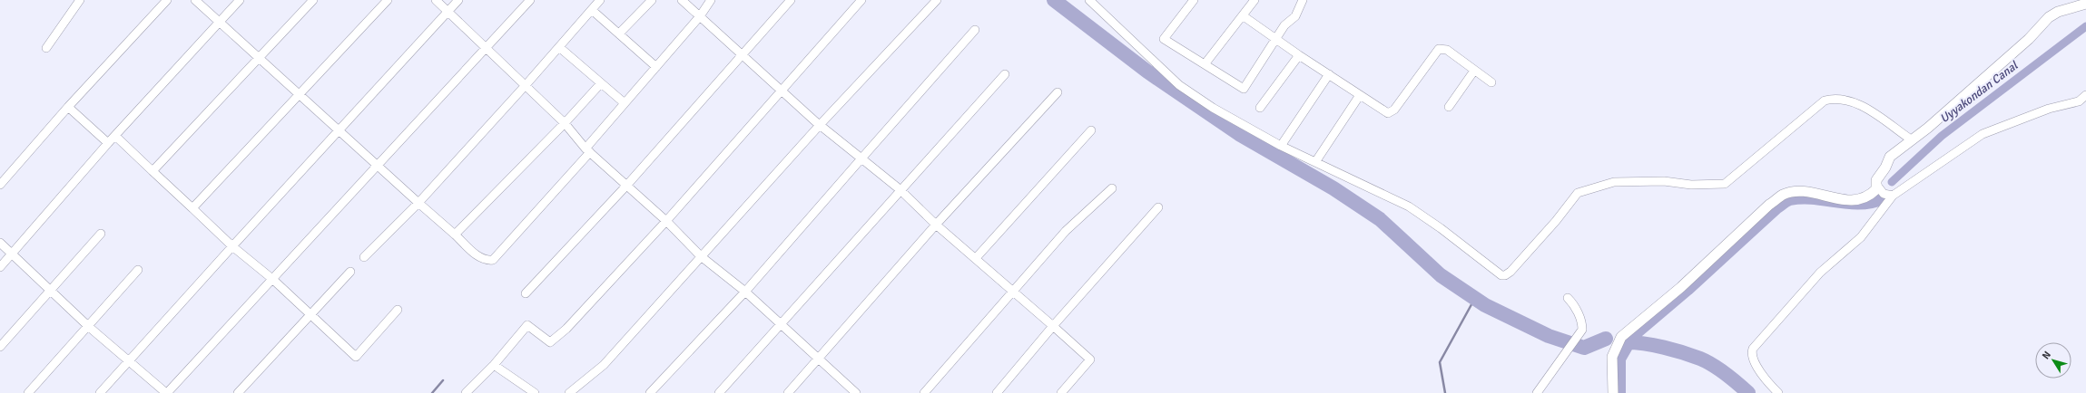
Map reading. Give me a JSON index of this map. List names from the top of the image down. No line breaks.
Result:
{"water":["Uyyakondan Canal"],"north":"top left"}
